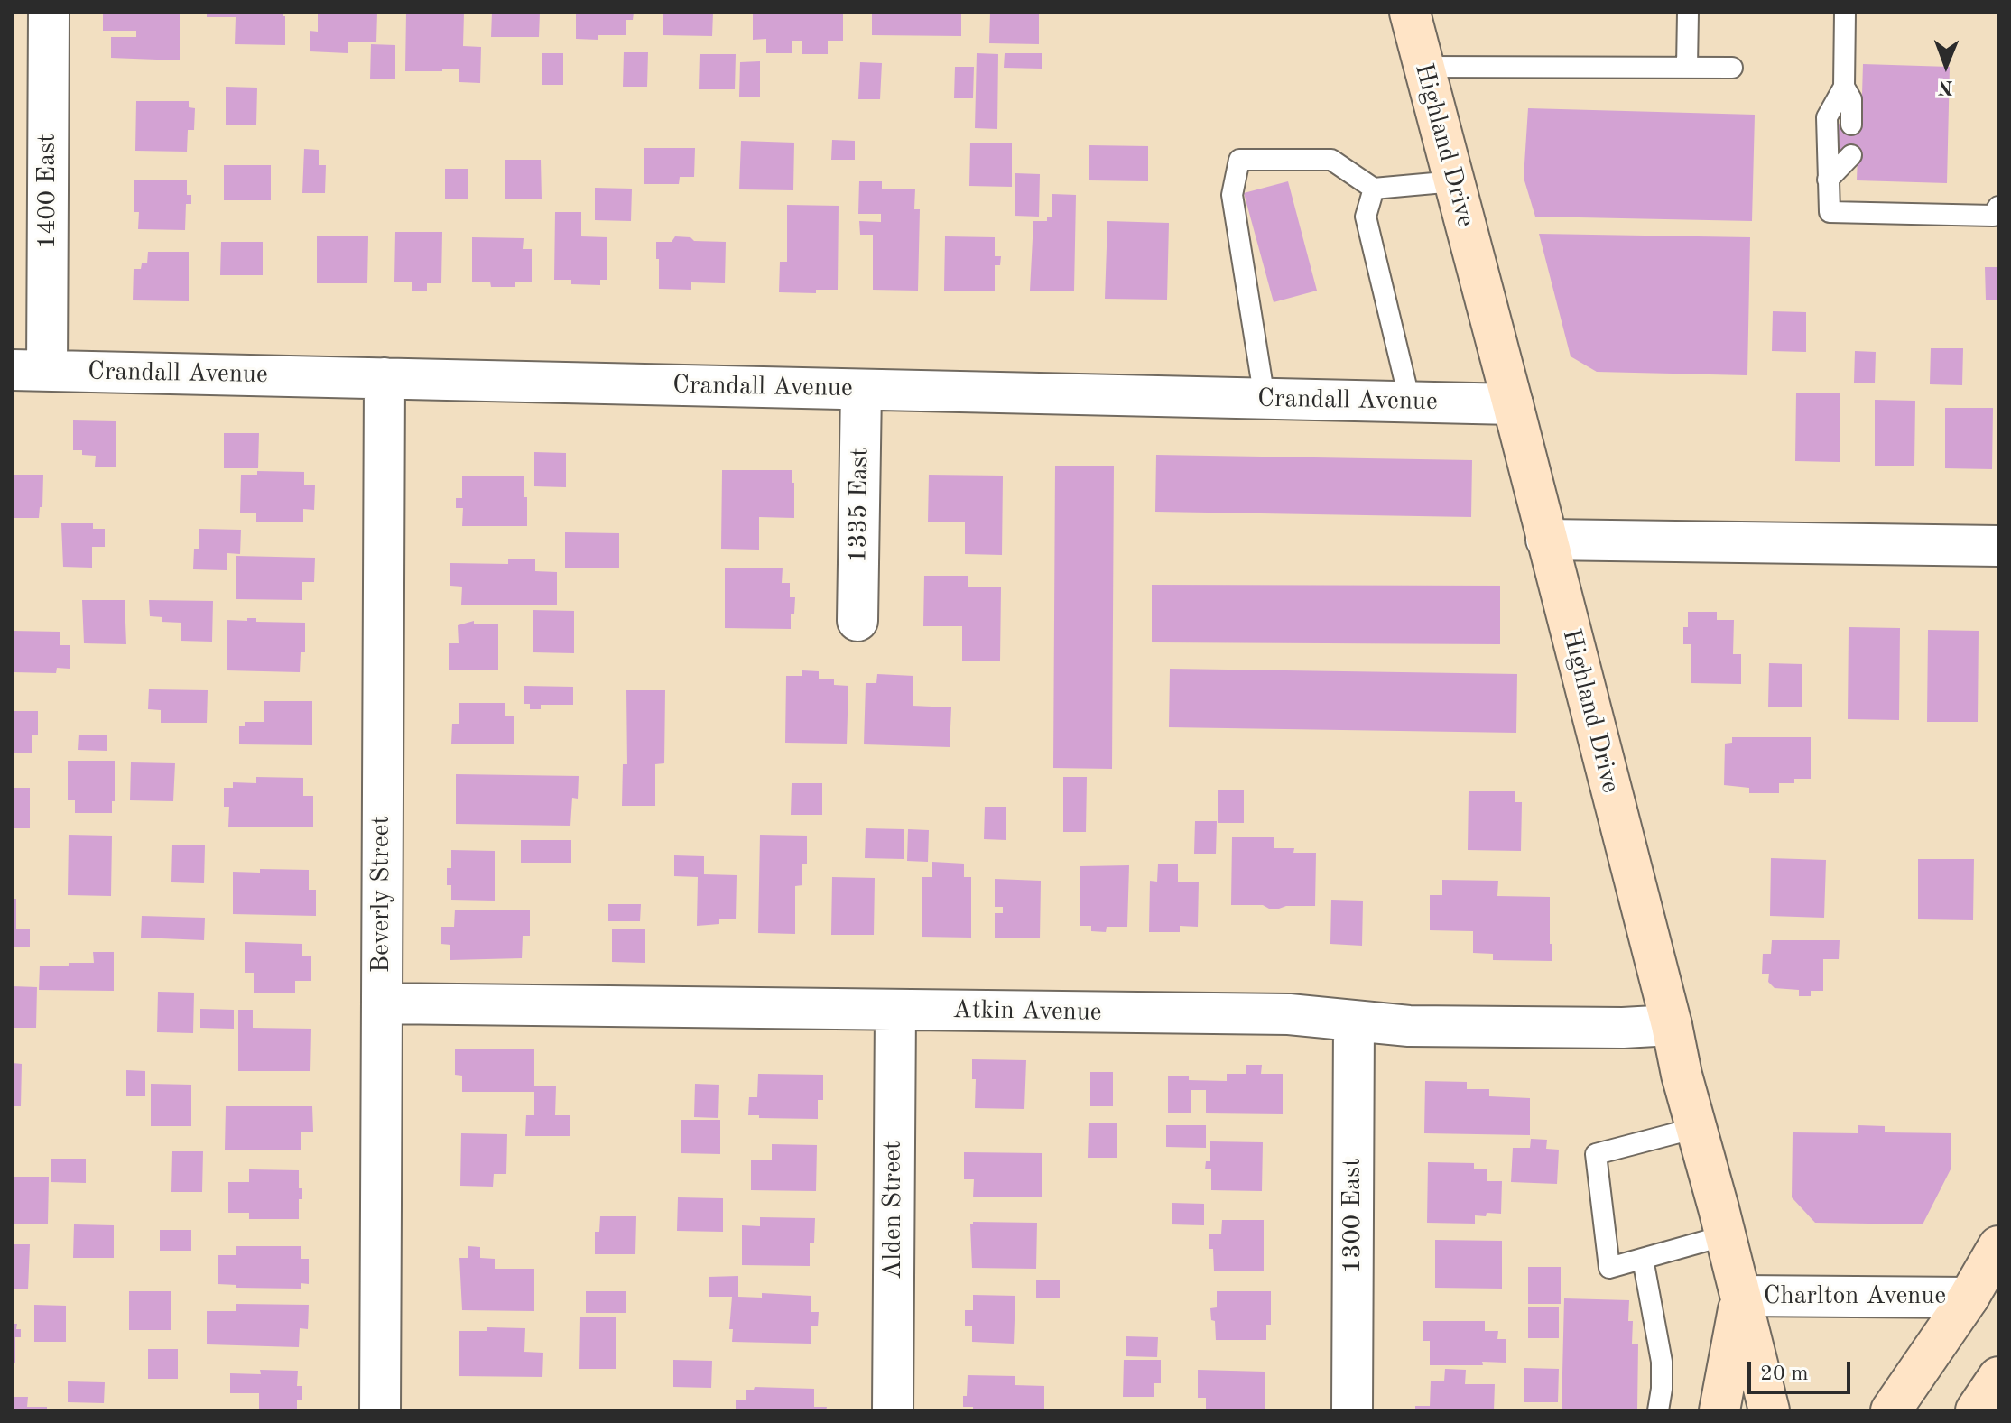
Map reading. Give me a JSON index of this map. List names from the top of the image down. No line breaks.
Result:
{"streets":{"main road":["Highland Drive"],"street":["1400 East","Crandall Avenue","1335 East","Beverly Street","Atkin Avenue","Alden Street","1300 East","Charlton Avenue"]},"crossings":[["Highland Drive","Crandall Avenue"],["Highland Drive","Atkin Avenue"],["Highland Drive","Charlton Avenue"],["1400 East","Crandall Avenue"],["Crandall Avenue","1335 East"],["Crandall Avenue","Beverly Street"],["Beverly Street","Atkin Avenue"],["Atkin Avenue","Alden Street"],["Atkin Avenue","1300 East"]],"scale_bar":"20 m","north":"bottom"}
